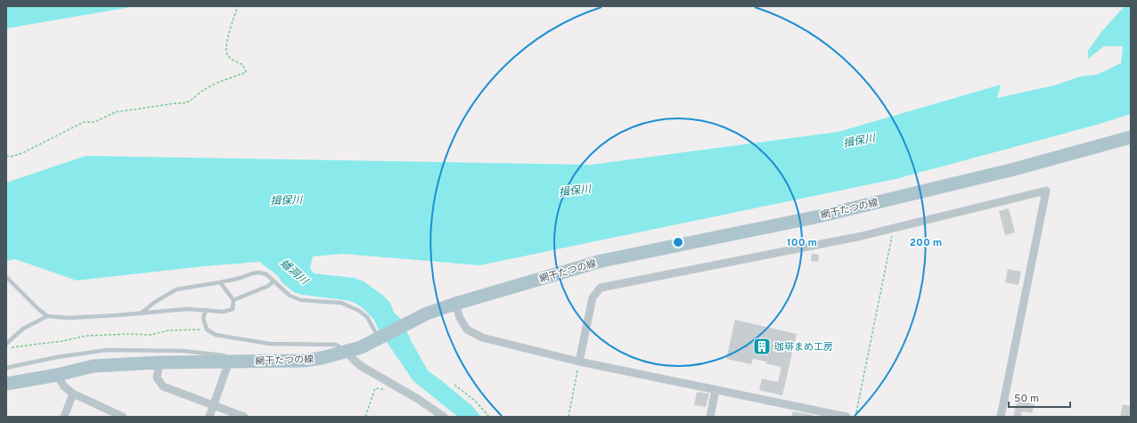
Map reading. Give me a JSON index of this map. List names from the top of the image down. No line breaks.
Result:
{"streets":{"main road":["網干たつの線"]},"water":["揖保川","蟠洞川"],"places":{"building":["珈琲まめ工房"]},"scale_bar":"50 m","rings":["100 m","200 m"]}
